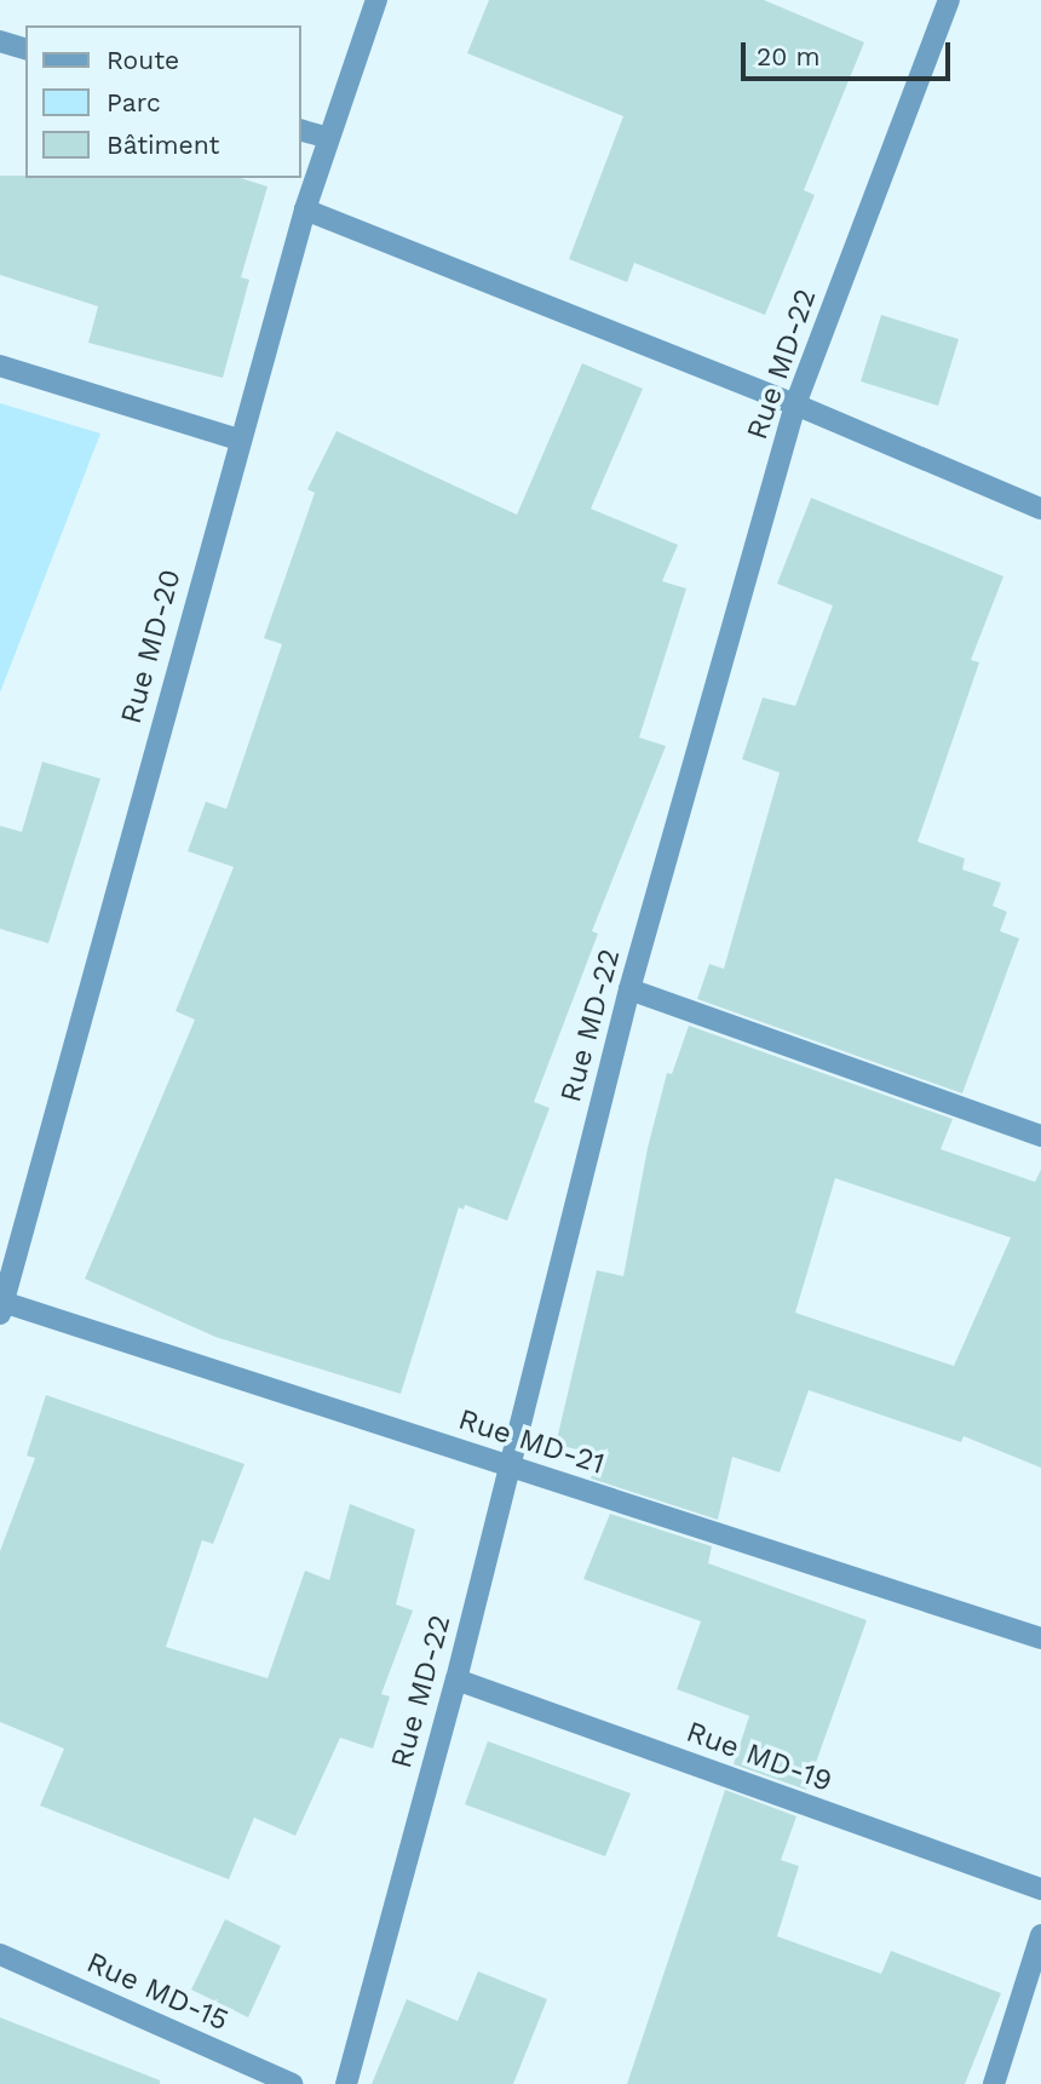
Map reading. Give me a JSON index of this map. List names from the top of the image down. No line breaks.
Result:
{"streets":{"street":["Rue MD-22","Rue MD-20","Rue MD-21","Rue MD-19","Rue MD-15"]},"crossings":[["Rue MD-22","Rue MD-21"],["Rue MD-22","Rue MD-19"],["Rue MD-20","Rue MD-21"]],"legend":["Route","Parc","Bâtiment"],"scale_bar":"20 m"}
